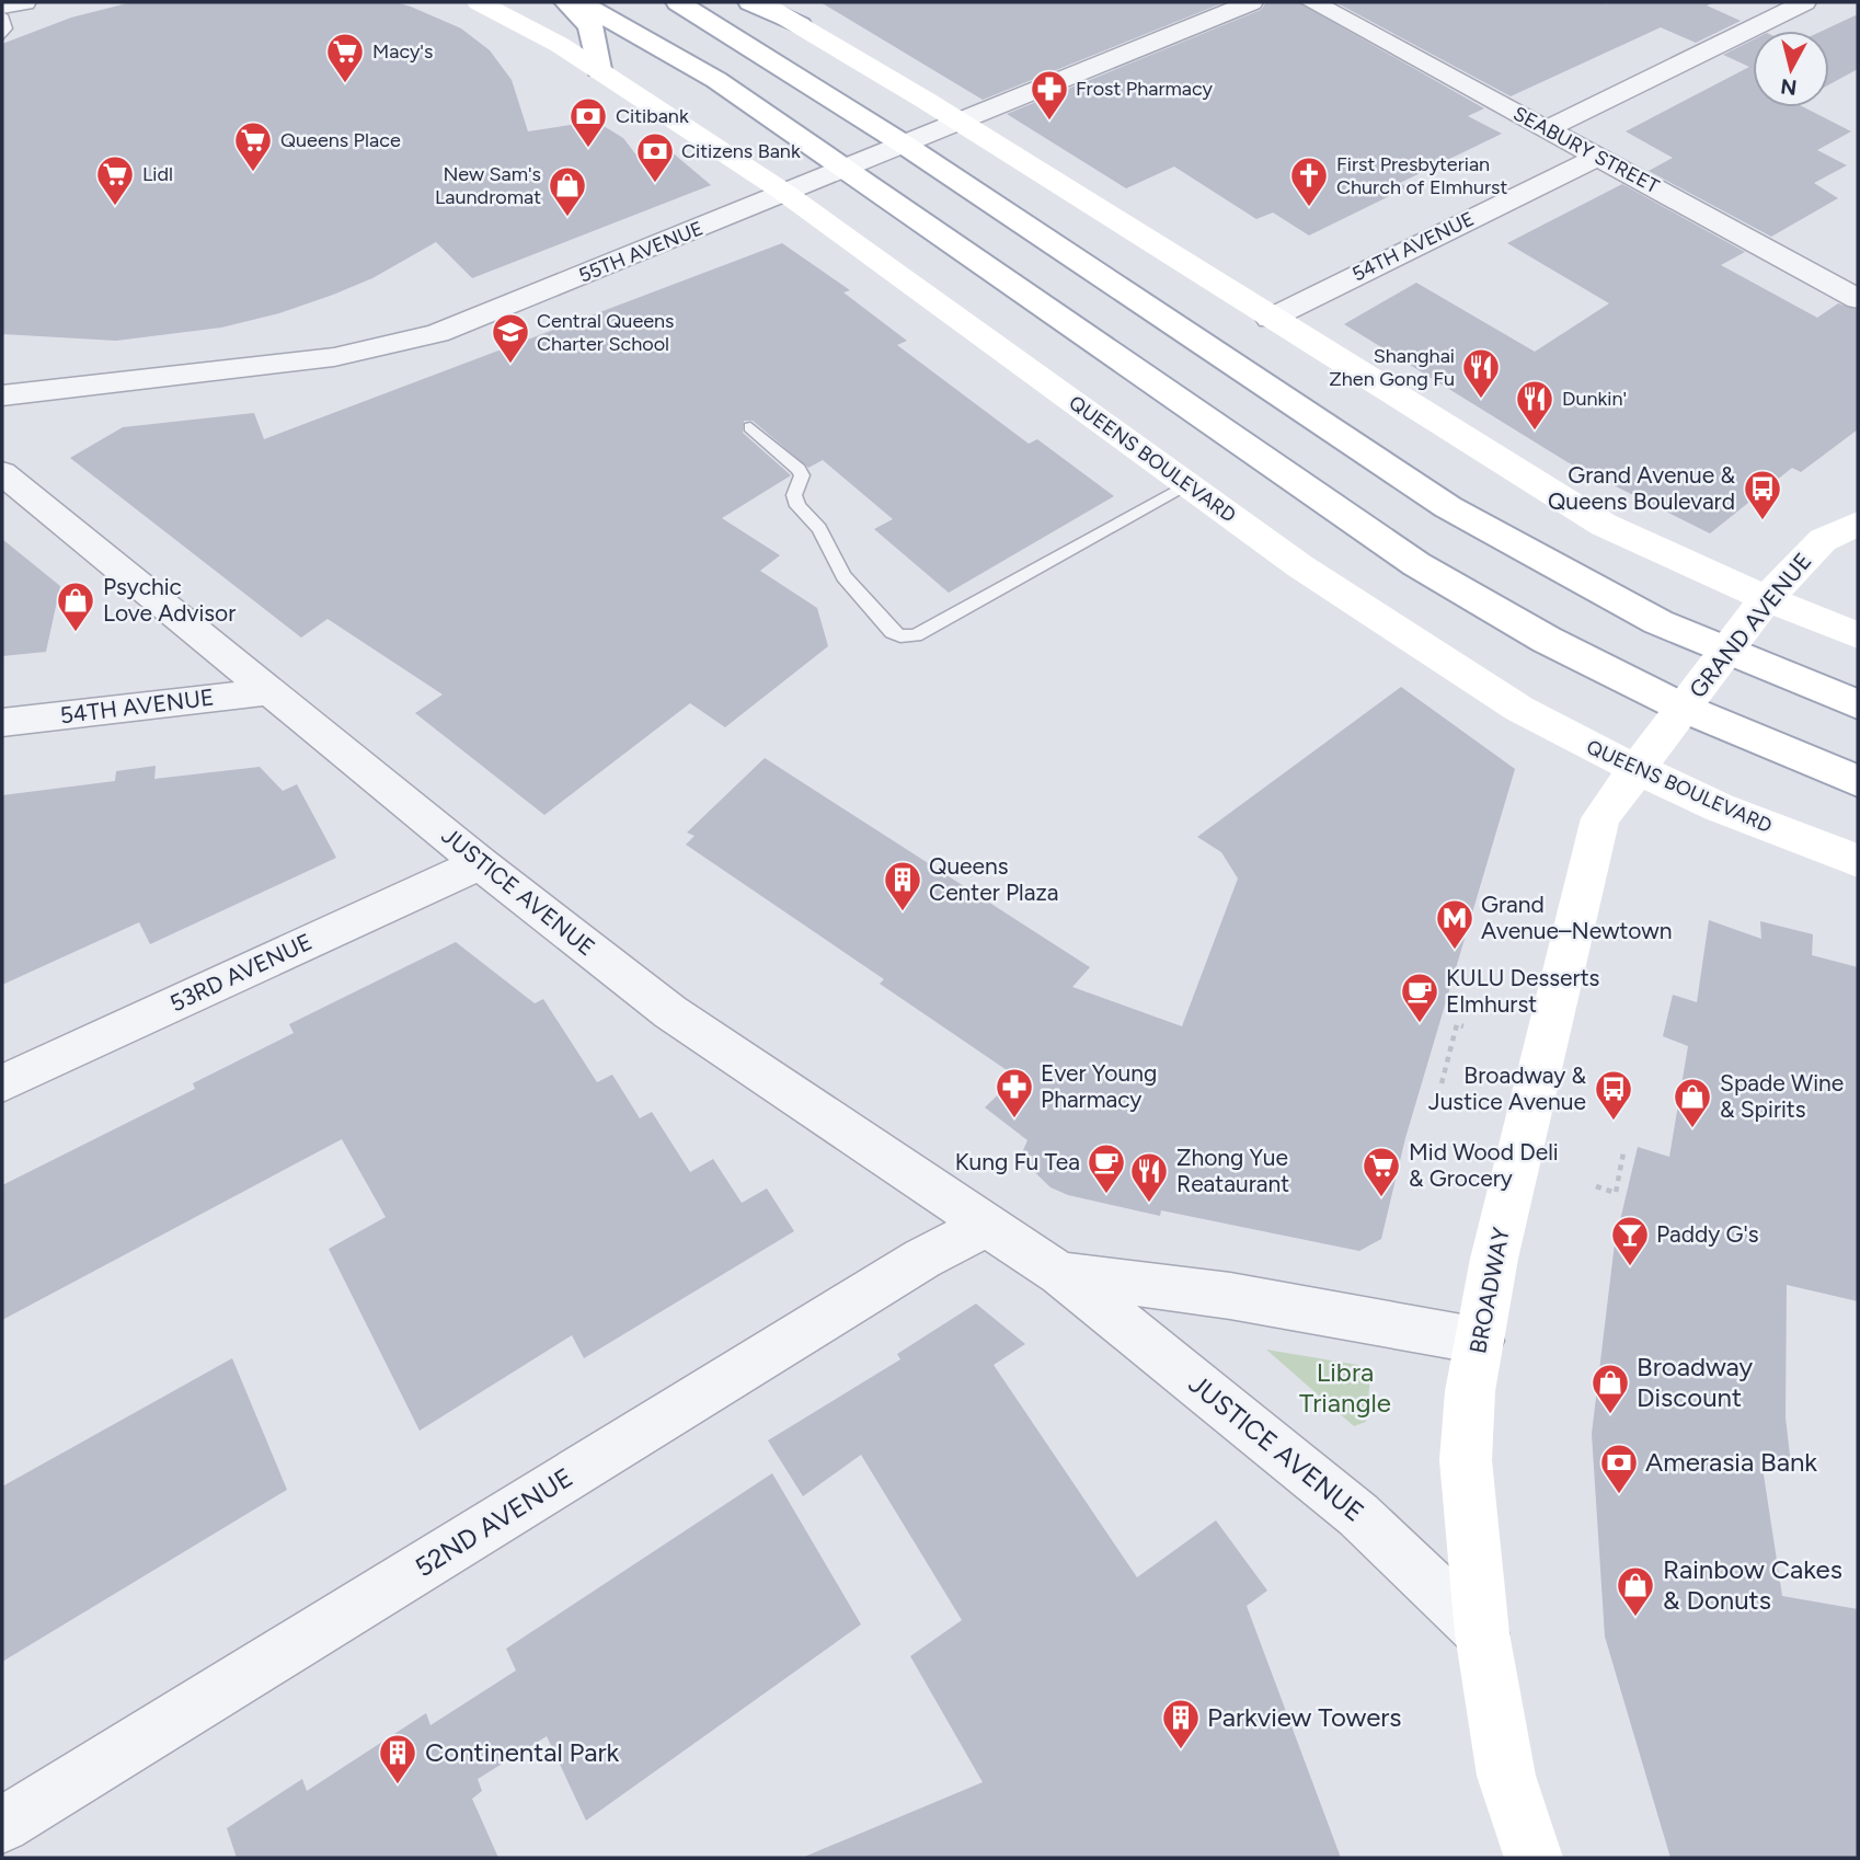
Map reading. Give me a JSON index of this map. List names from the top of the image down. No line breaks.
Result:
{"streets":{"main road":["QUEENS BOULEVARD","GRAND AVENUE","BROADWAY"],"street":["SEABURY STREET","54TH AVENUE","55TH AVENUE","JUSTICE AVENUE","53RD AVENUE","52ND AVENUE"]},"crossings":[["SEABURY STREET","54TH AVENUE"],["54TH AVENUE","JUSTICE AVENUE"],["55TH AVENUE","QUEENS BOULEVARD"],["QUEENS BOULEVARD","BROADWAY"],["GRAND AVENUE","BROADWAY"],["JUSTICE AVENUE","53RD AVENUE"],["JUSTICE AVENUE","BROADWAY"],["JUSTICE AVENUE","52ND AVENUE"]],"parks":["Libra Triangle"],"places":{"supermarket":["Macy's","Queens Place","Lidl","Mid Wood Deli & Grocery"],"pharmacy":["Frost Pharmacy","Ever Young Pharmacy"],"bank":["Citibank","Citizens Bank","Amerasia Bank"],"church":["First Presbyterian Church of Elmhurst"],"shop":["New Sam's Laundromat","Psychic Love Advisor","Spade Wine & Spirits","Broadway Discount","Rainbow Cakes & Donuts"],"school or university":["Central Queens Charter School"],"restaurant":["Shanghai Zhen Gong Fu","Dunkin'","Zhong Yue Reataurant"],"bus stop":["Grand Avenue & Queens Boulevard","Broadway & Justice Avenue"],"building":["Queens Center Plaza","Parkview Towers","Continental Park"],"metro station":["Grand Avenue–Newtown"],"cafe":["KULU Desserts Elmhurst","Kung Fu Tea"],"bar":["Paddy G's"]},"north":"bottom"}
